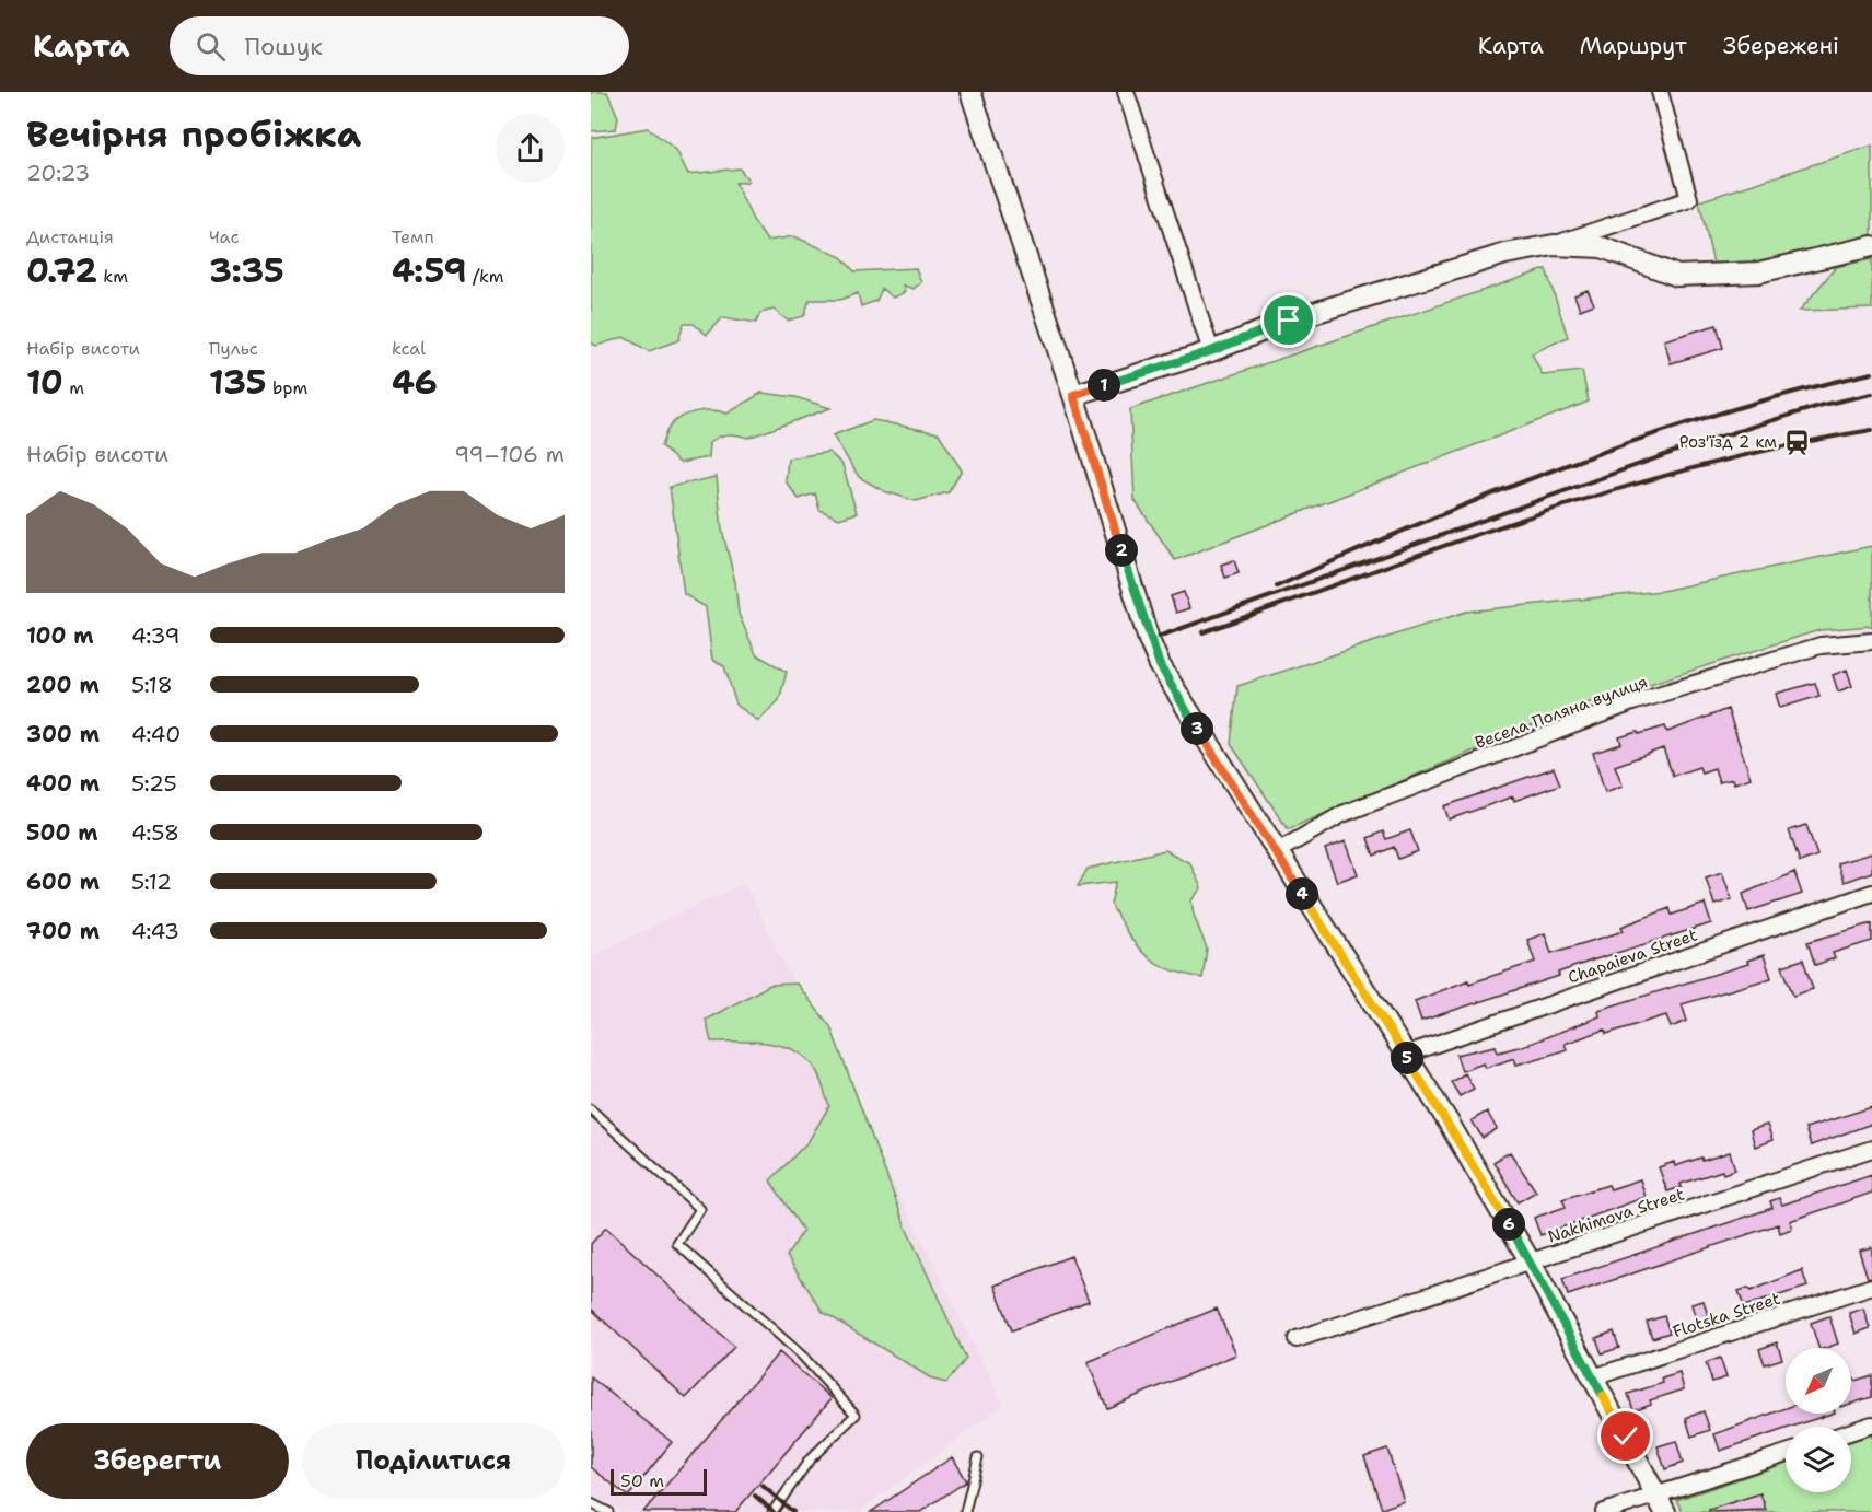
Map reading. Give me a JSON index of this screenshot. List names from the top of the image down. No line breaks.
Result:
{"streets":{"street":["Весела Поляна вулиця","Chapaieva Street","Nakhimova Street","Flotska Street"]},"places":{"station":["Роз'їзд 2 км"]},"scale_bar":"50 m","north":"bottom left","page":{"header":"Карта","search":"Пошук","nav":["Карта","Маршрут","Збережені"],"heading":["Вечірня пробіжка","20:23"],"stats":[["Дистанція","0.72 km"],["Час","3:35"],["Темп","4:59 /km"],["Набір висоти","10 m"],["Пульс","135 bpm"],["kcal","46"]],"pins":["1","2","3","4","5","6"],"chart":["Набір висоти","99–106 m"],"list":[{"name":"100 m","note":"4:39"},{"name":"200 m","note":"5:18"},{"name":"300 m","note":"4:40"},{"name":"400 m","note":"5:25"},{"name":"500 m","note":"4:58"},{"name":"600 m","note":"5:12"},{"name":"700 m","note":"4:43"}],"buttons":["Зберегти","Поділитися"],"scale":"50 m"}}
